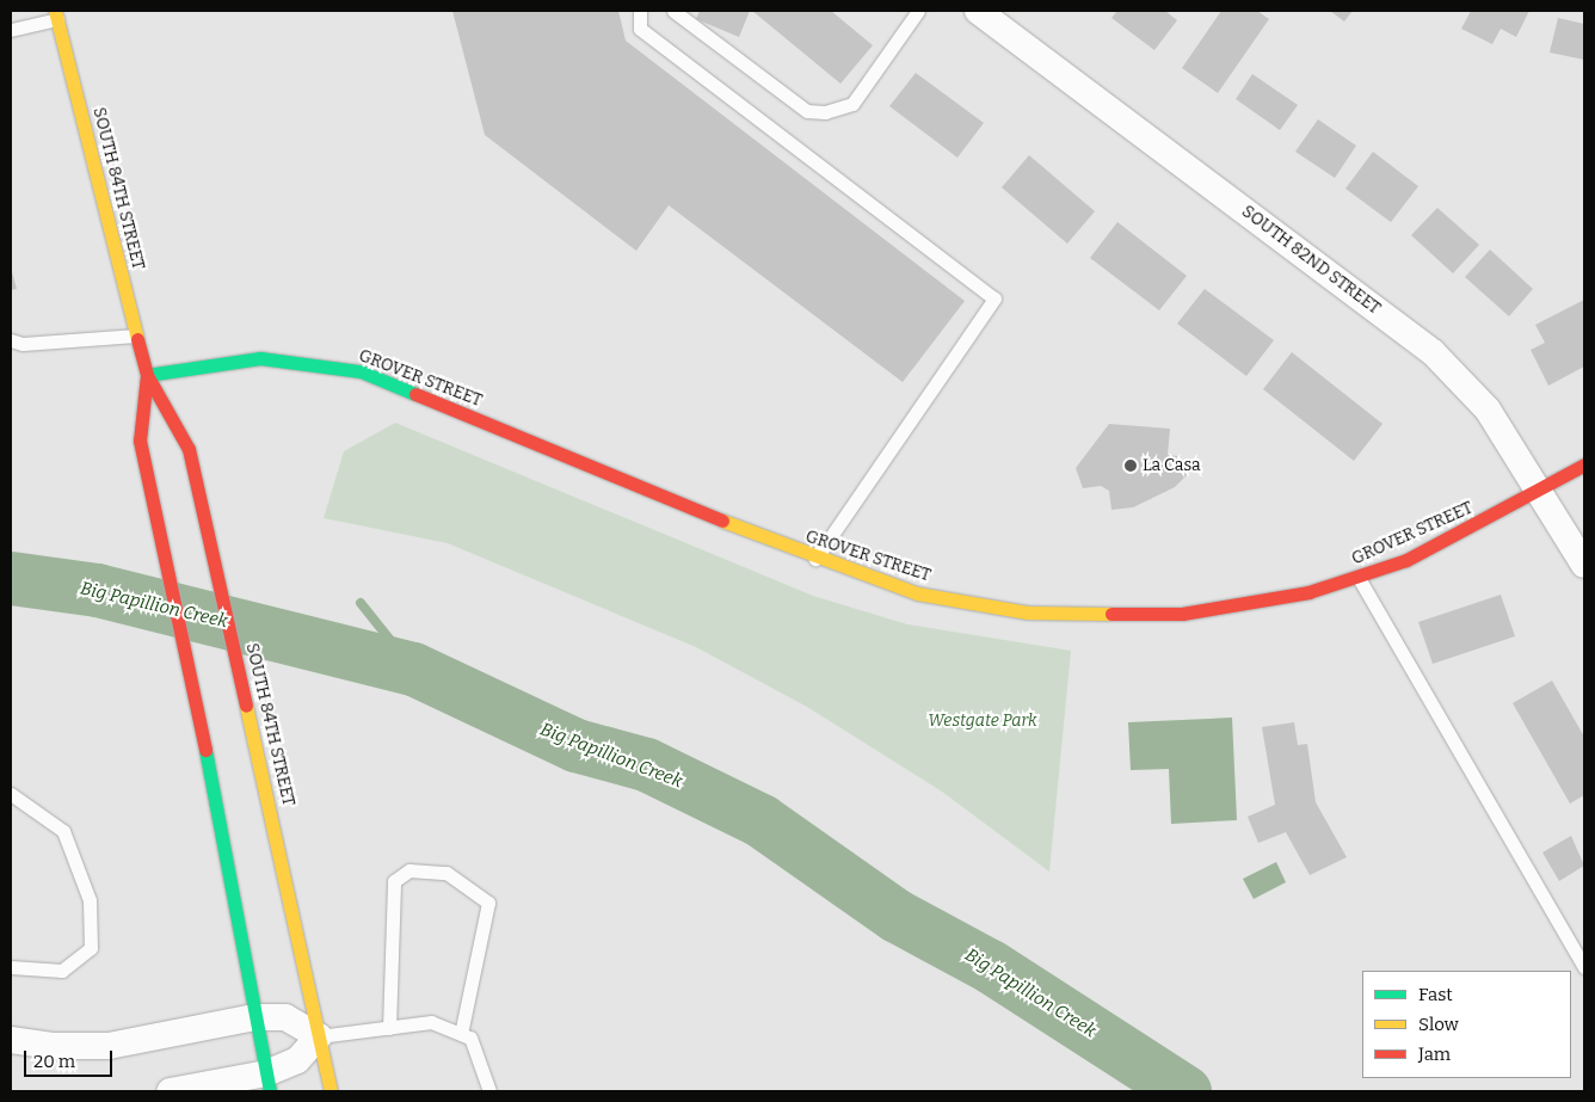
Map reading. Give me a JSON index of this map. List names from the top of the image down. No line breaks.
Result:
{"streets":{"main road":["SOUTH 84TH STREET","GROVER STREET"],"street":["SOUTH 82ND STREET"]},"crossings":[["SOUTH 84TH STREET","GROVER STREET"],["SOUTH 82ND STREET","GROVER STREET"]],"water":["Big Papillion Creek"],"parks":["Westgate Park"],"places":["La Casa"],"legend":["Fast","Slow","Jam"],"scale_bar":"20 m"}
